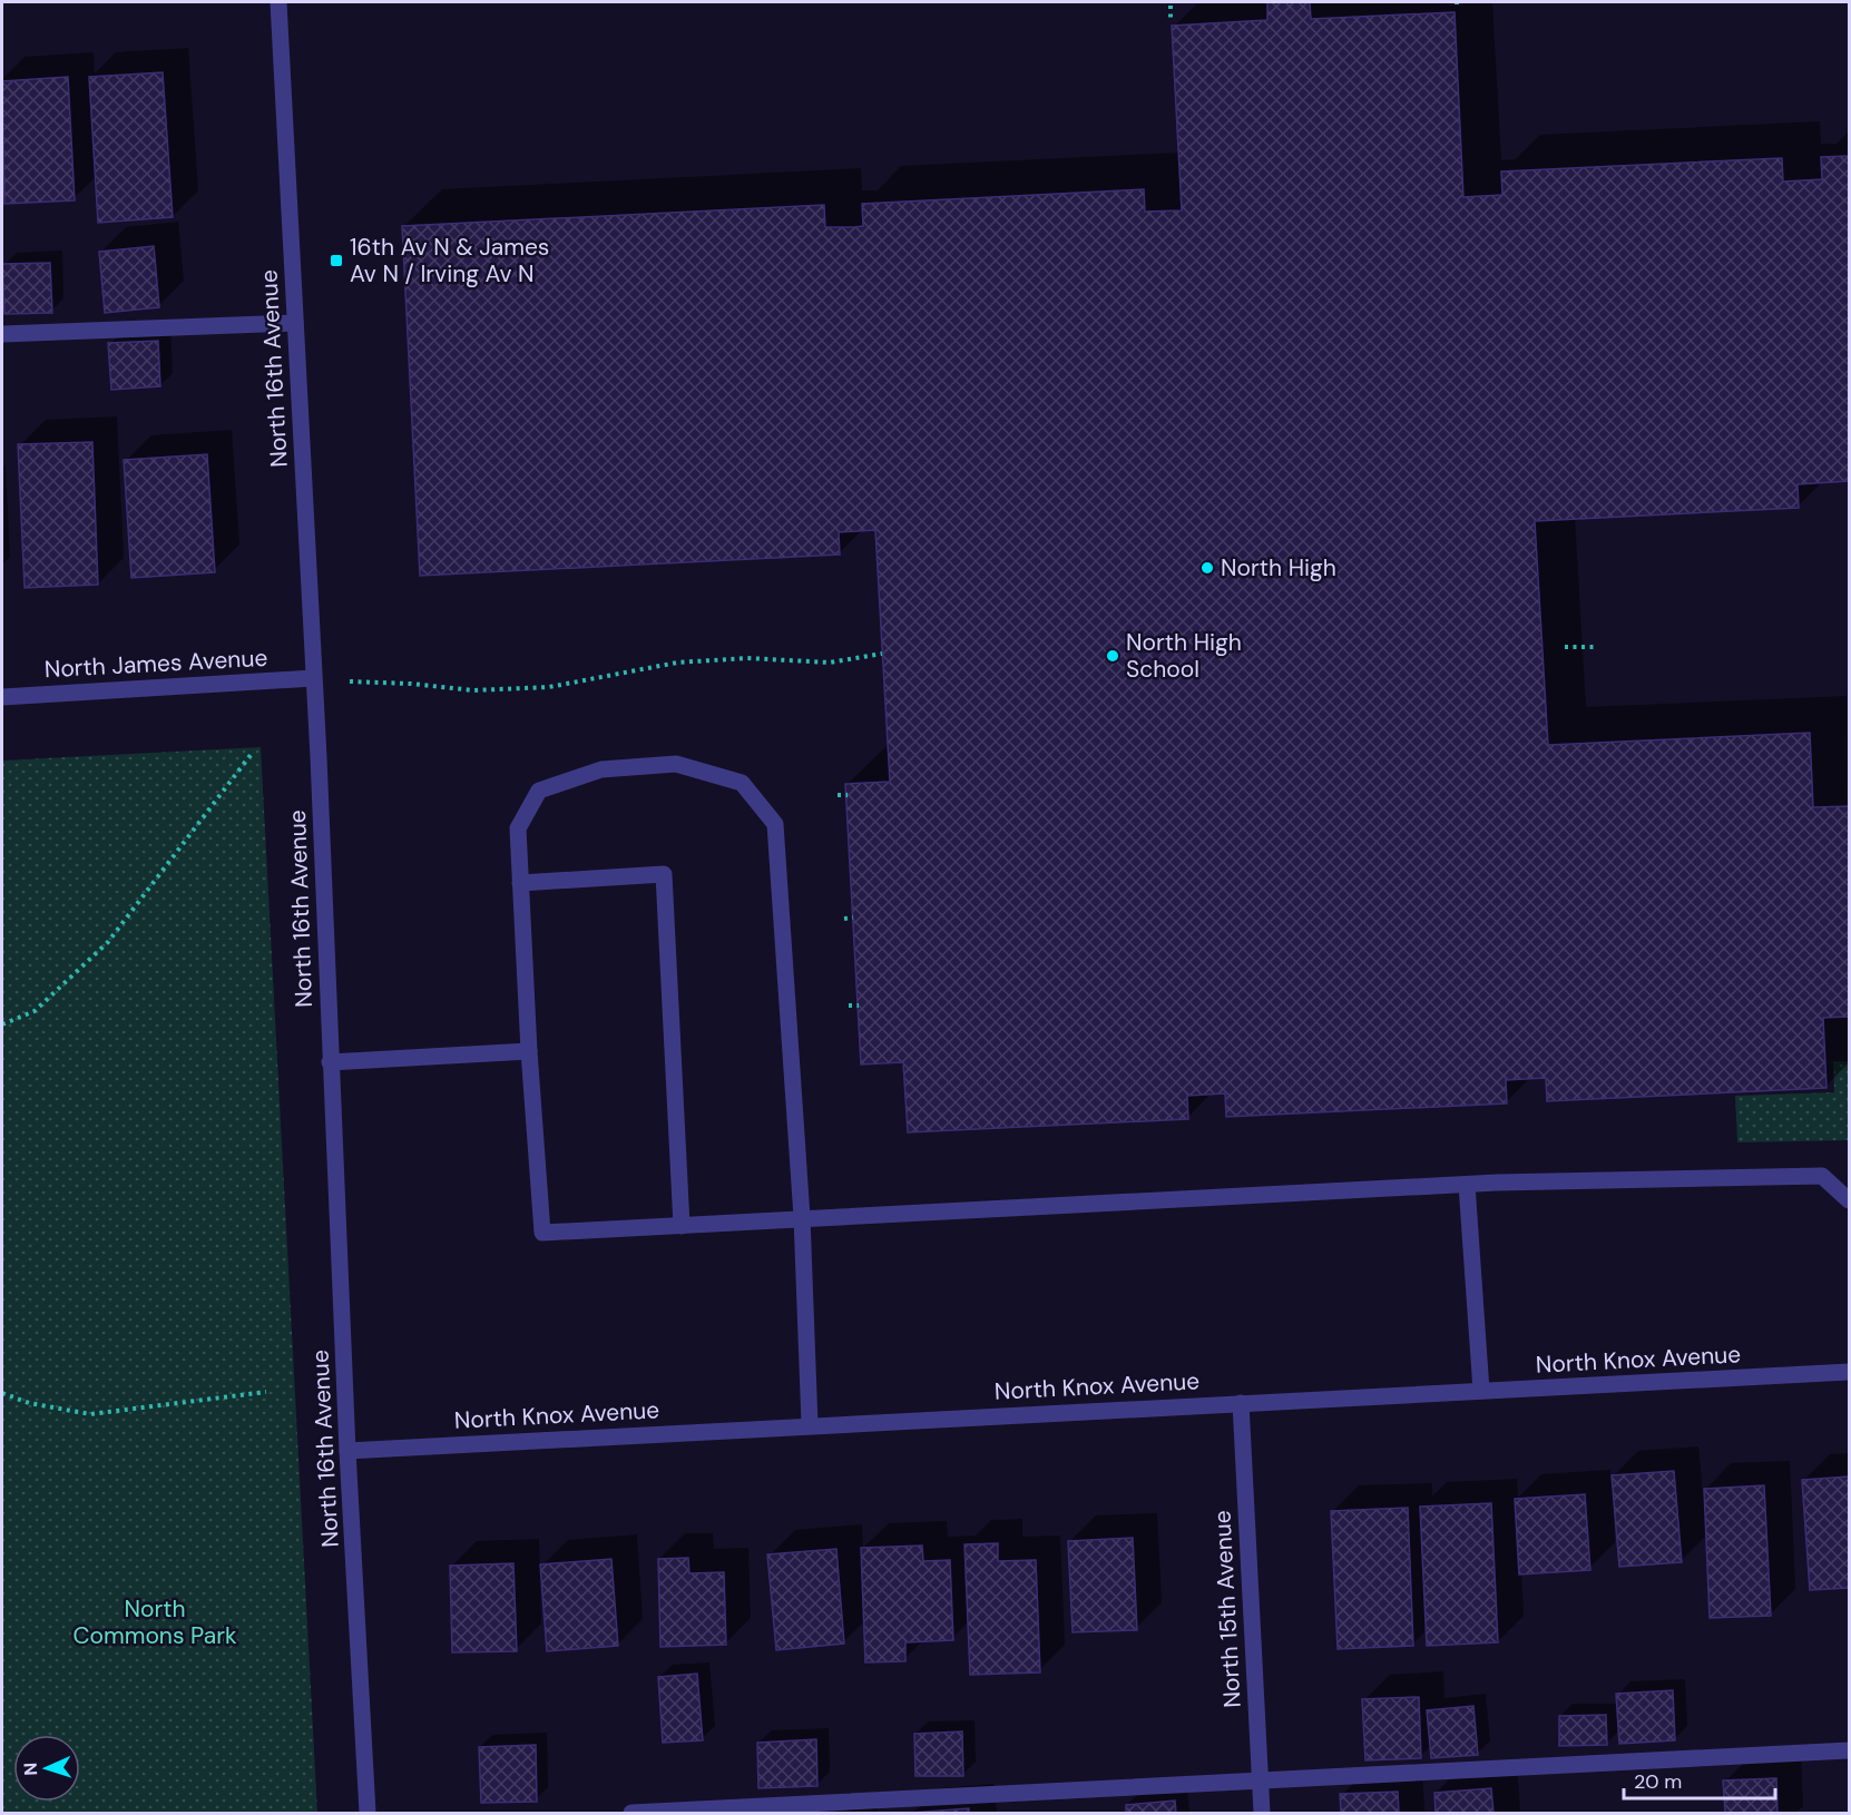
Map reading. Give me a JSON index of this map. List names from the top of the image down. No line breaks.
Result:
{"streets":{"street":["North 16th Avenue","North James Avenue","North Knox Avenue","North 15th Avenue"]},"crossings":[["North 16th Avenue","North James Avenue"],["North 16th Avenue","North Knox Avenue"],["North Knox Avenue","North 15th Avenue"]],"parks":["North Commons Park"],"places":{"transit":["16th Av N & James Av N / Irving Av N"],"other":["North High","North High School"]},"scale_bar":"20 m","north":"left"}
